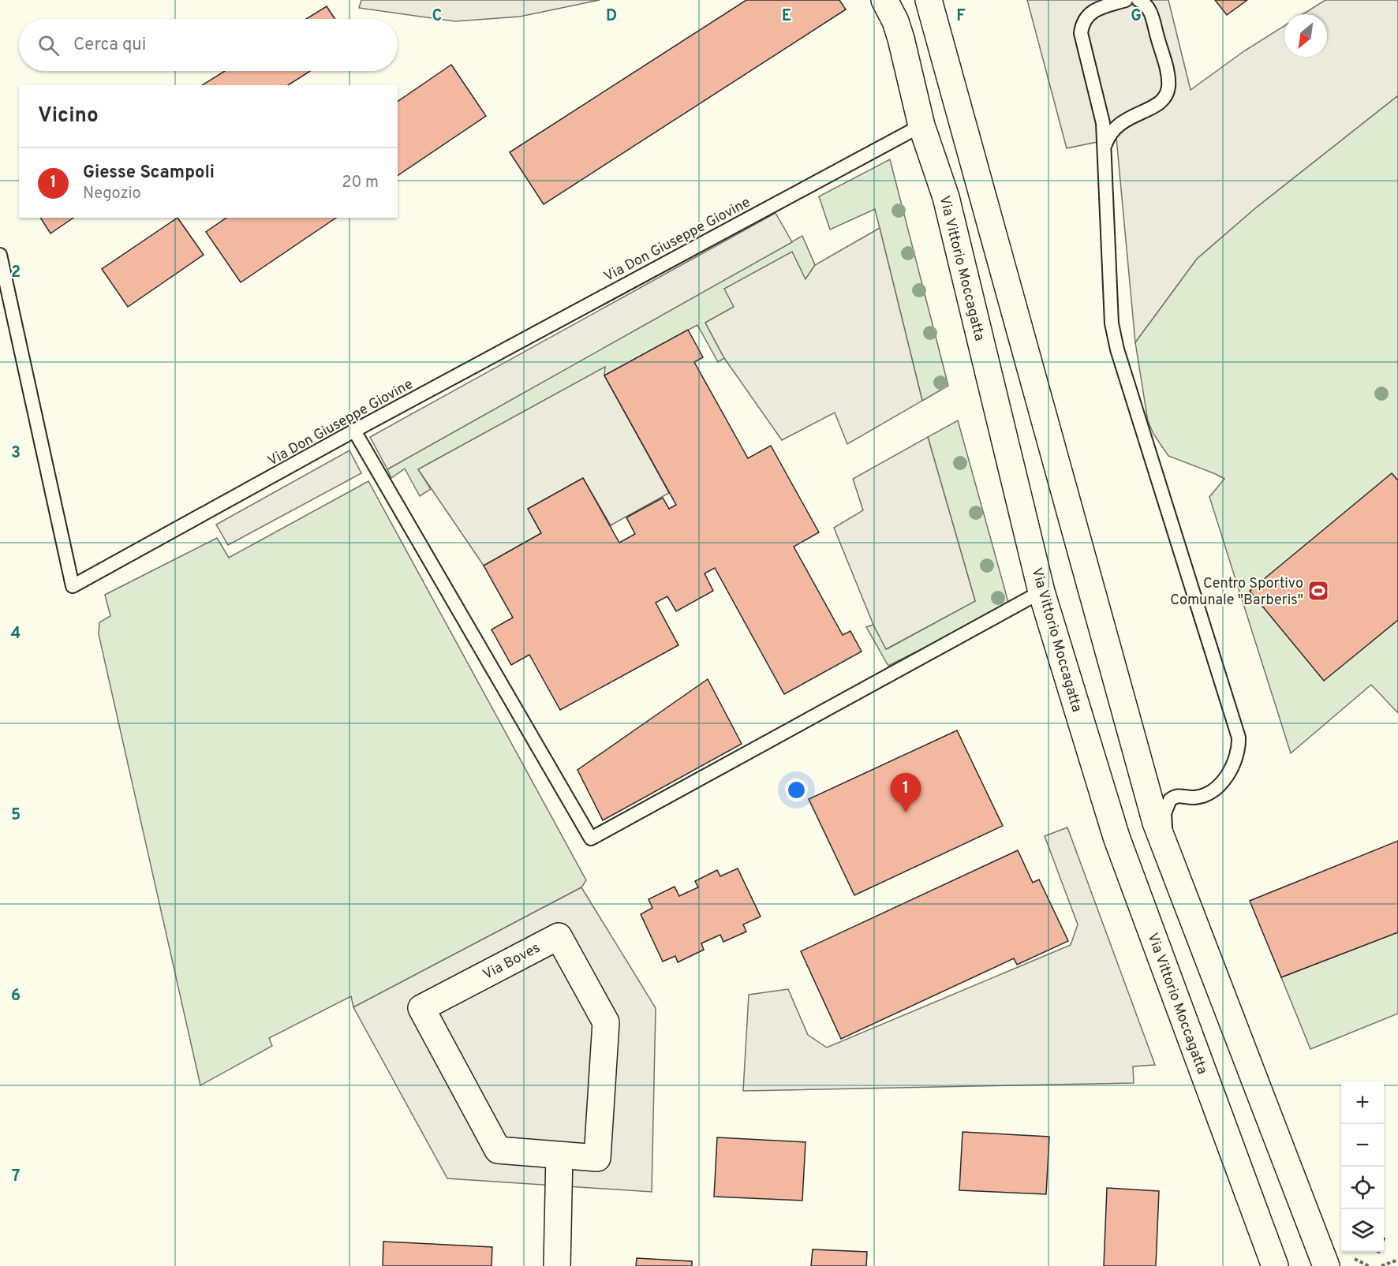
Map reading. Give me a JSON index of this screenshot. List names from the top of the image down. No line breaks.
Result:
{"streets":{"street":["Via Vittorio Moccagatta","Via Boves"],"lane":["Via Don Giuseppe Giovine"]},"crossings":[["Via Don Giuseppe Giovine","Via Vittorio Moccagatta"]],"places":{"sports":["Centro Sportivo Comunale \"Barberis\""]},"north":"bottom left","page":{"search":"Cerca qui","heading":"Vicino","list":[{"mark":"1","name":"Giesse Scampoli","note":"Negozio","value":"20 m"}],"pins":"1","map_buttons":["+","−"]},"grid":{"columns":["C","D","E","F","G"],"rows":["2","3","4","5","6","7"]}}
